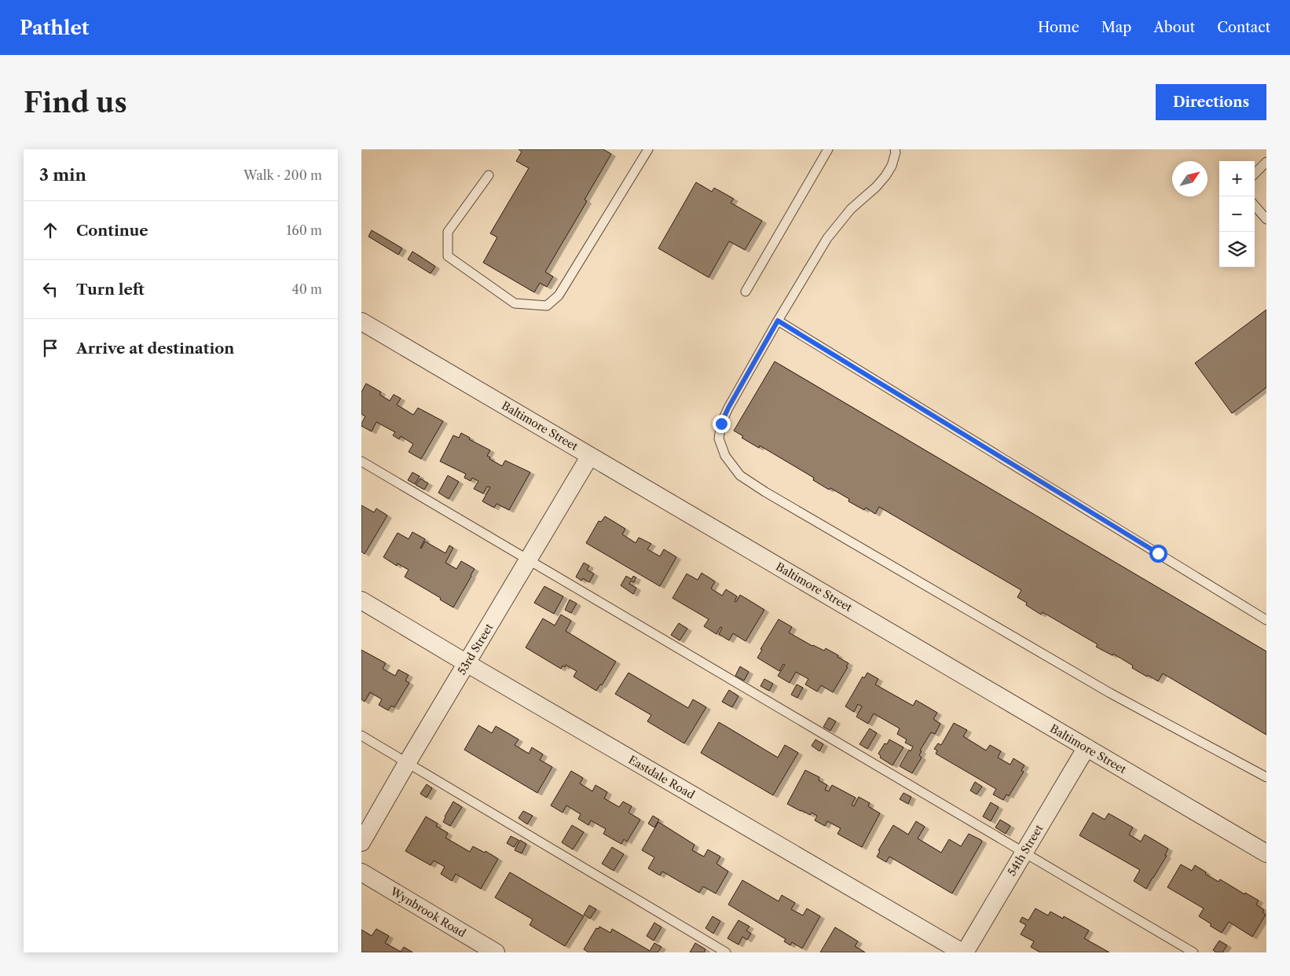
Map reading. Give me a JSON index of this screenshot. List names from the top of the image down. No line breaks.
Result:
{"streets":{"street":["Baltimore Street","53rd Street","Eastdale Road","54th Street","Wynbrook Road"]},"crossings":[["Baltimore Street","53rd Street"],["Baltimore Street","54th Street"],["53rd Street","Eastdale Road"],["Eastdale Road","54th Street"]],"north":"top right","page":{"header":"Pathlet","nav":["Home","Map","About","Contact"],"buttons":"Directions","title":"Find us","heading":["3 min","Walk · 200 m"],"map_buttons":["+","−"],"list":[["Continue","160 m"],["Turn left","40 m"],"Arrive at destination"]}}
